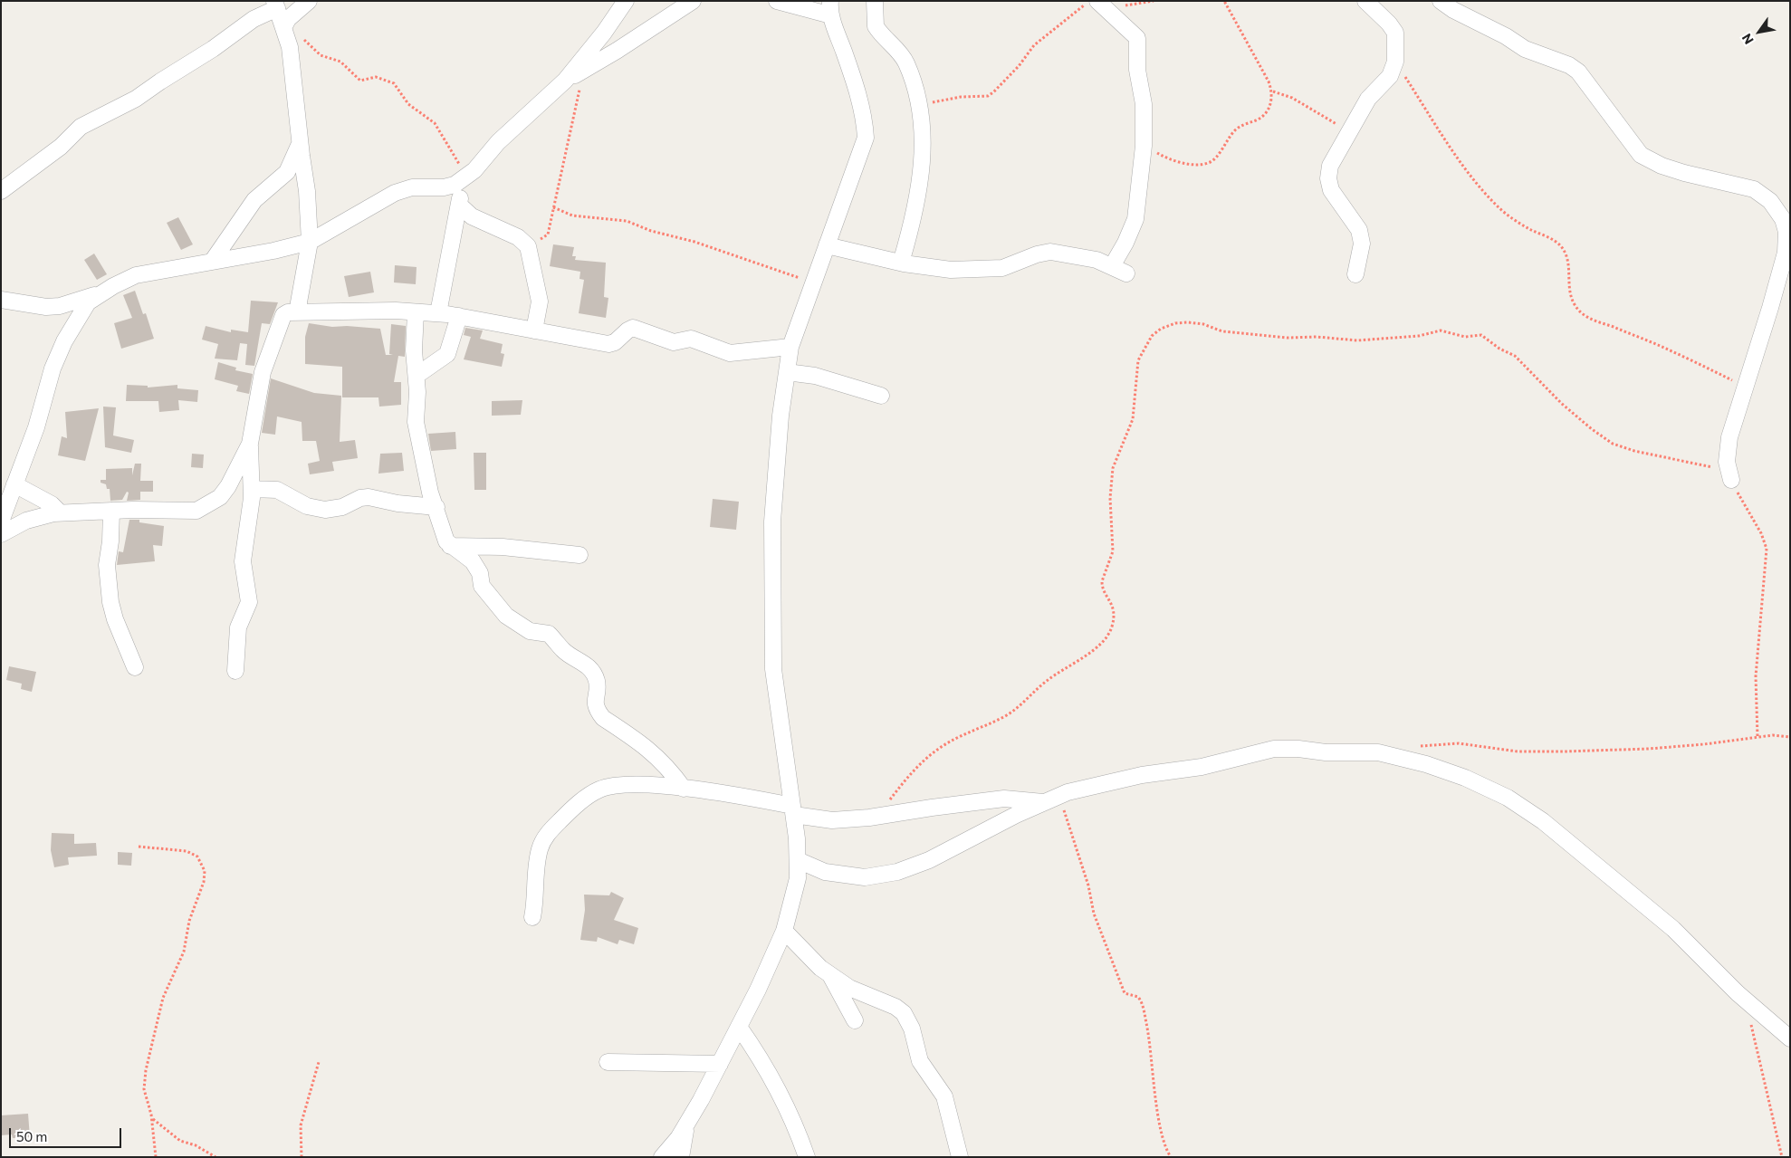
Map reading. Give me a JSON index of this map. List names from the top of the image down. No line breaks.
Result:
{"scale_bar":"50 m","north":"bottom left"}
